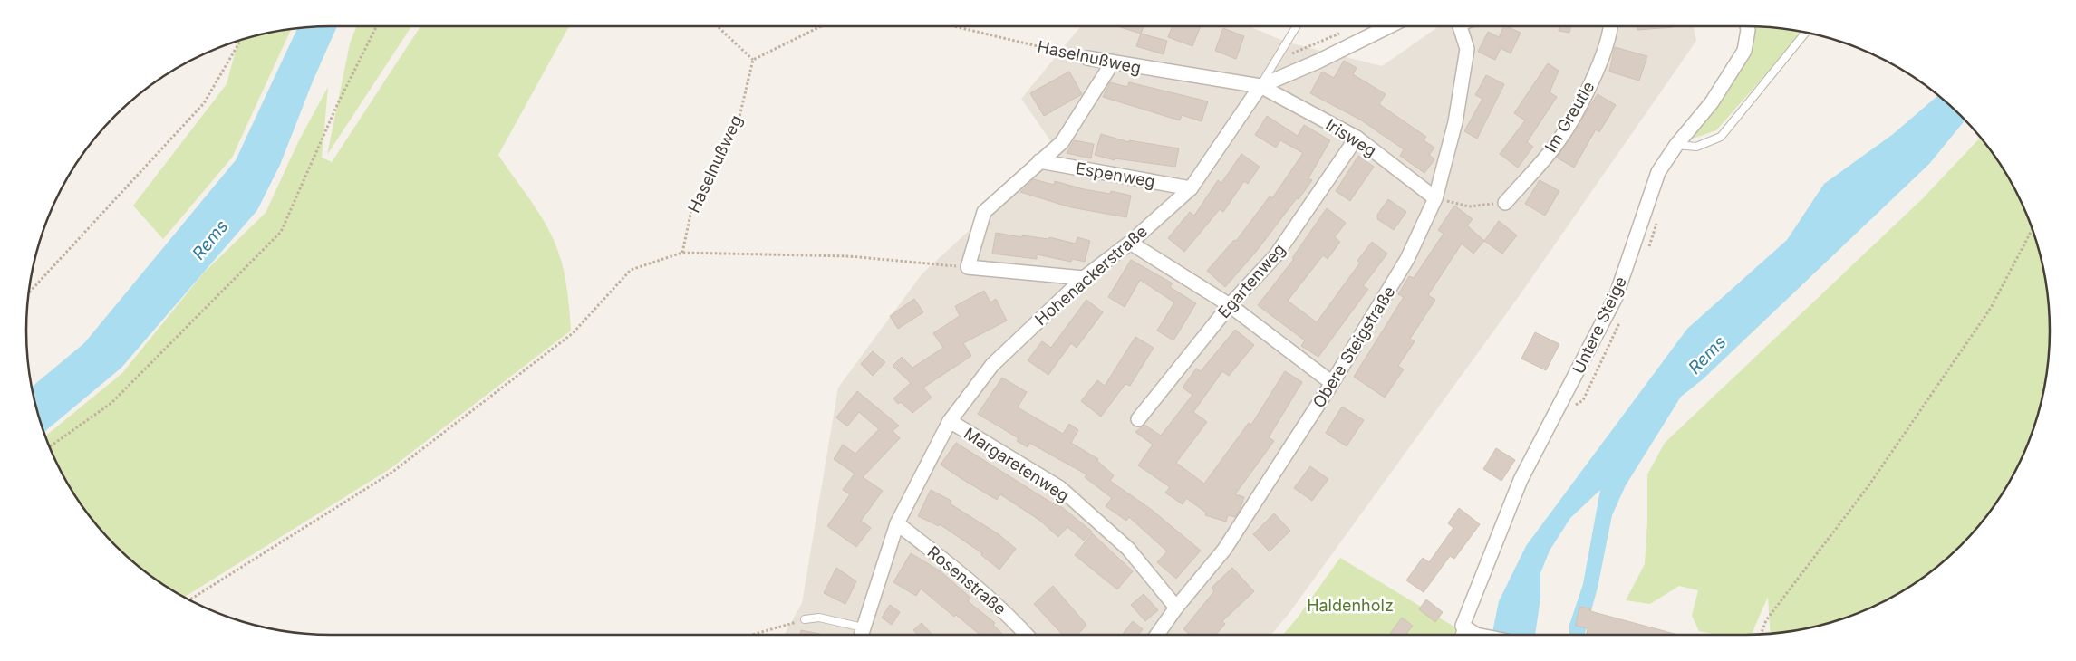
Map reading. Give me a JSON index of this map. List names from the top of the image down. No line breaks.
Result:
{"streets":{"street":["Haselnußweg","Im Greutle","Irisweg","Espenweg","Hohenackerstraße","Egartenweg","Untere Steige","Obere Steigstraße","Margaretenweg","Rosenstraße"]},"crossings":[["Haselnußweg","Irisweg"],["Haselnußweg","Hohenackerstraße"],["Irisweg","Hohenackerstraße"],["Irisweg","Egartenweg"],["Irisweg","Obere Steigstraße"],["Espenweg","Hohenackerstraße"],["Hohenackerstraße","Margaretenweg"],["Hohenackerstraße","Rosenstraße"],["Obere Steigstraße","Margaretenweg"]],"water":["Rems"],"parks":["Haldenholz"]}
